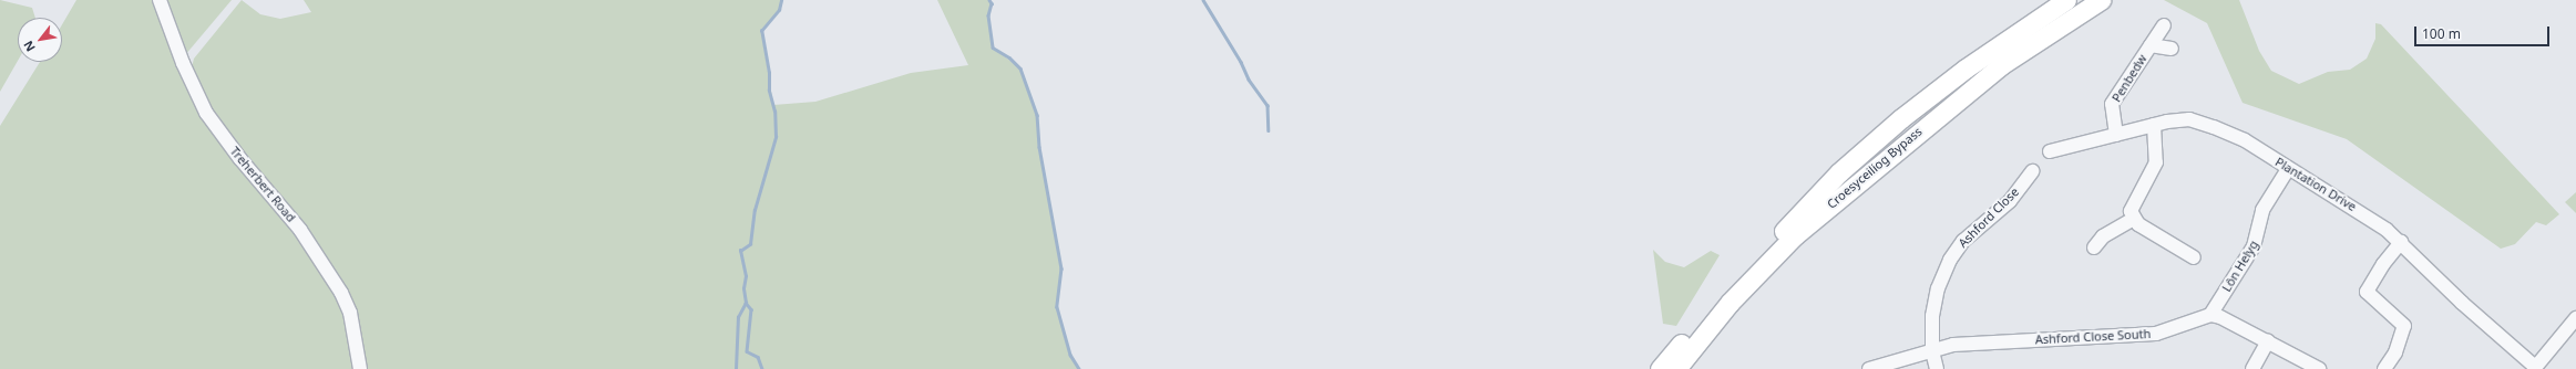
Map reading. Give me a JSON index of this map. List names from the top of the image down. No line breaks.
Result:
{"streets":{"highway":["Croesyceiliog Bypass"],"street":["Penbedw","Treherbert Road","Plantation Drive","Ashford Close","Lôn Helyg","Ashford Close South"]},"crossings":[["Penbedw","Plantation Drive"],["Plantation Drive","Lôn Helyg"],["Ashford Close","Ashford Close South"],["Lôn Helyg","Ashford Close South"]],"scale_bar":"100 m","north":"bottom left"}
